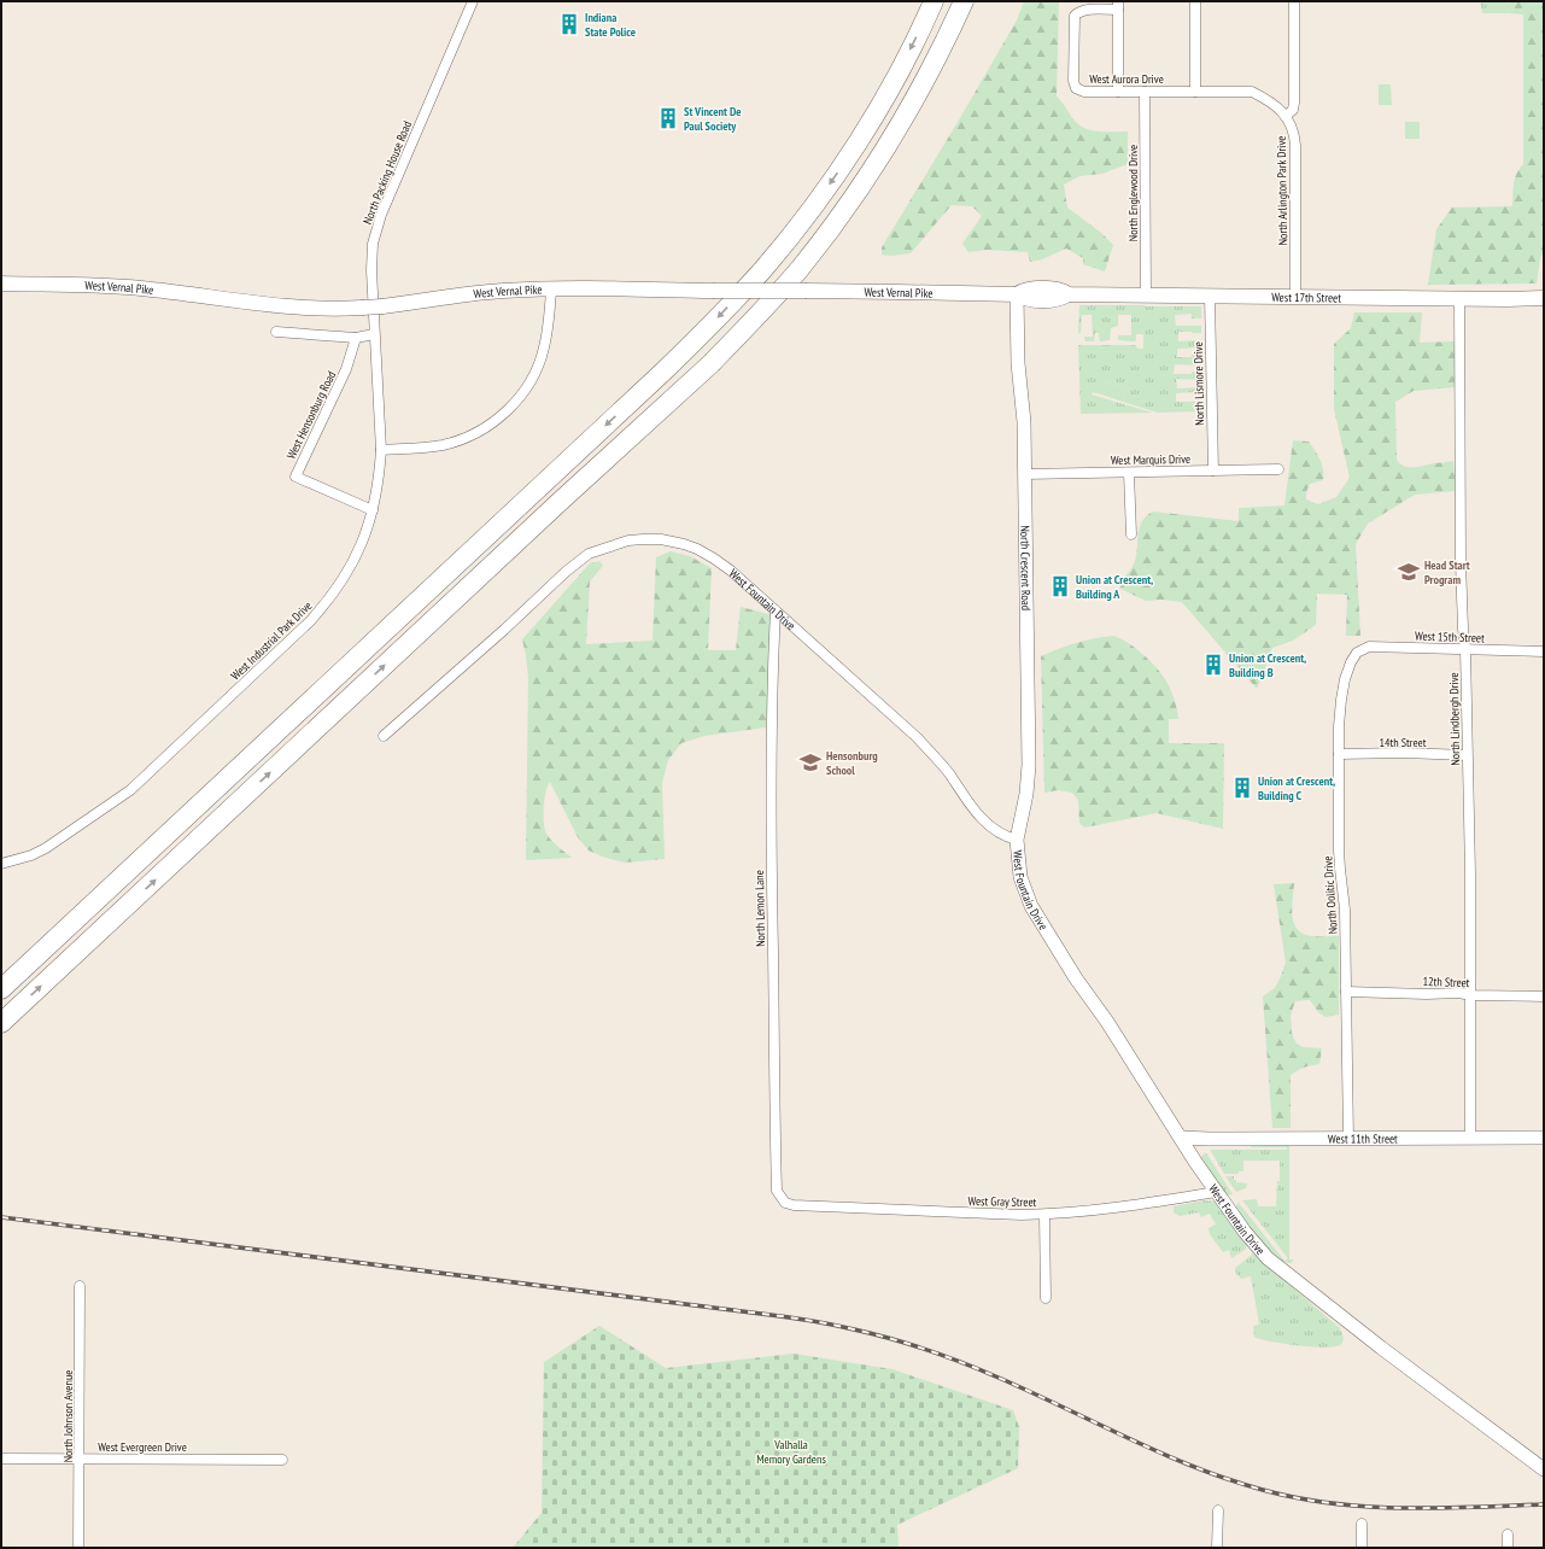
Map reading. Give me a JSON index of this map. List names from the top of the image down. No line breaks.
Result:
{"streets":{"main road":["West Vernal Pike","West 17th Street"],"street":["West Aurora Drive","North Packing House Road","North Arlington Park Drive","North Englewood Drive","North Lismore Drive","West Hensonburg Road","West Marquis Drive","North Crescent Road","West Fountain Drive","West 15th Street","West Industrial Park Drive","North Lindbergh Drive","14th Street","North Oolitic Drive","North Lemon Lane","12th Street","West 11th Street","West Gray Street","North Johnson Avenue","West Evergreen Drive"]},"crossings":[["West Aurora Drive","North Arlington Park Drive"],["West Aurora Drive","North Englewood Drive"],["North Packing House Road","West Industrial Park Drive"],["North Arlington Park Drive","West 17th Street"],["North Englewood Drive","West 17th Street"],["West Vernal Pike","West 17th Street"],["West Vernal Pike","North Crescent Road"],["West 17th Street","North Lismore Drive"],["West 17th Street","North Crescent Road"],["West 17th Street","North Lindbergh Drive"],["North Lismore Drive","West Marquis Drive"],["West Hensonburg Road","West Industrial Park Drive"],["West Marquis Drive","North Crescent Road"],["North Crescent Road","West Fountain Drive"],["West Fountain Drive","North Lemon Lane"],["West Fountain Drive","West 11th Street"],["West Fountain Drive","West Gray Street"],["West 15th Street","North Lindbergh Drive"],["West 15th Street","North Oolitic Drive"],["North Lindbergh Drive","14th Street"],["North Lindbergh Drive","12th Street"],["North Lindbergh Drive","West 11th Street"],["14th Street","North Oolitic Drive"],["North Oolitic Drive","12th Street"],["North Oolitic Drive","West 11th Street"],["North Lemon Lane","West Gray Street"],["North Johnson Avenue","West Evergreen Drive"]],"parks":["Valhalla Memory Gardens"],"places":{"building":["Indiana State Police","St Vincent De Paul Society","Union at Crescent, Building A","Union at Crescent, Building B","Union at Crescent, Building C"],"school or university":["Head Start Program","Hensonburg School"]}}
